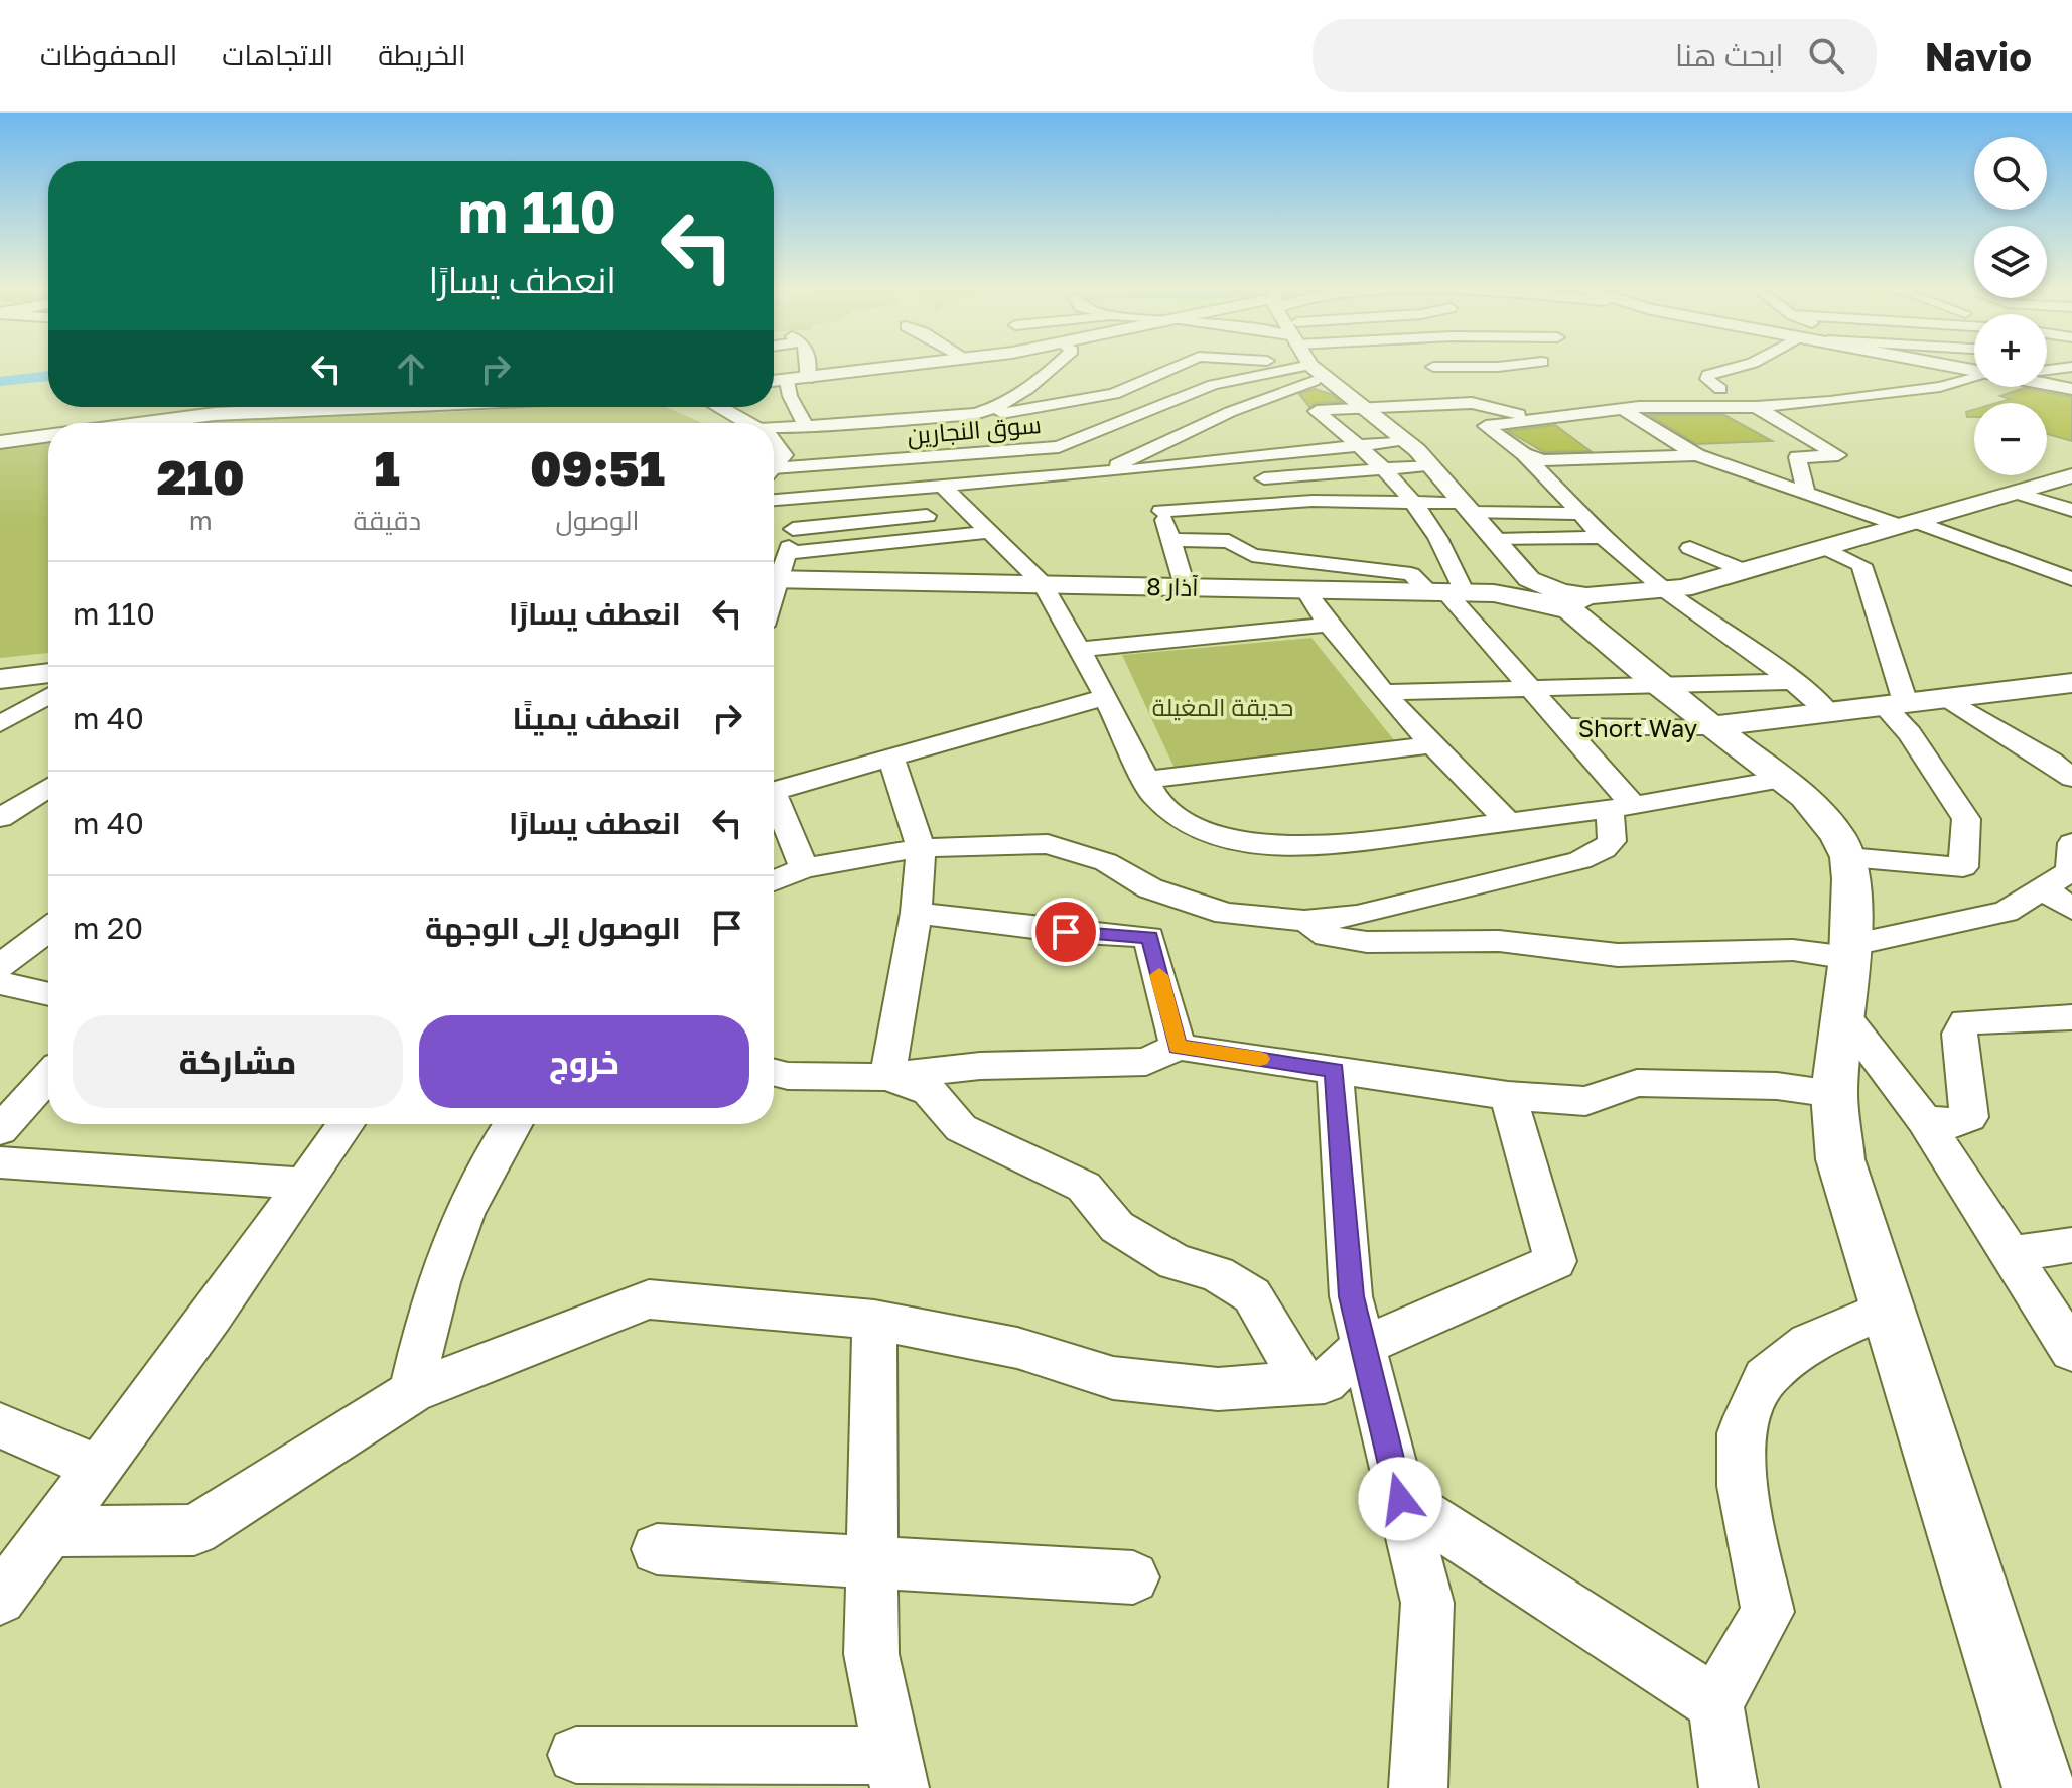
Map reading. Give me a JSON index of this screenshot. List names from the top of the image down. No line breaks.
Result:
{"streets":{"main road":["8 آذار"],"street":["سوق النجارين","Short Way"]},"parks":["حديقة المغيلة"],"page":{"header":"Navio","search":"ابحث هنا","nav":["الخريطة","الاتجاهات","المحفوظات"],"map_buttons":["+","−"],"turn":["110 m","انعطف يسارًا"],"eta":["09:51","الوصول","1","دقيقة","210","m"],"list":[{"name":"انعطف يسارًا","value":"110 m"},{"name":"انعطف يمينًا","value":"40 m"},{"name":"انعطف يسارًا","value":"40 m"},{"name":"الوصول إلى الوجهة","value":"20 m"}],"buttons":["خروج","مشاركة"]}}
